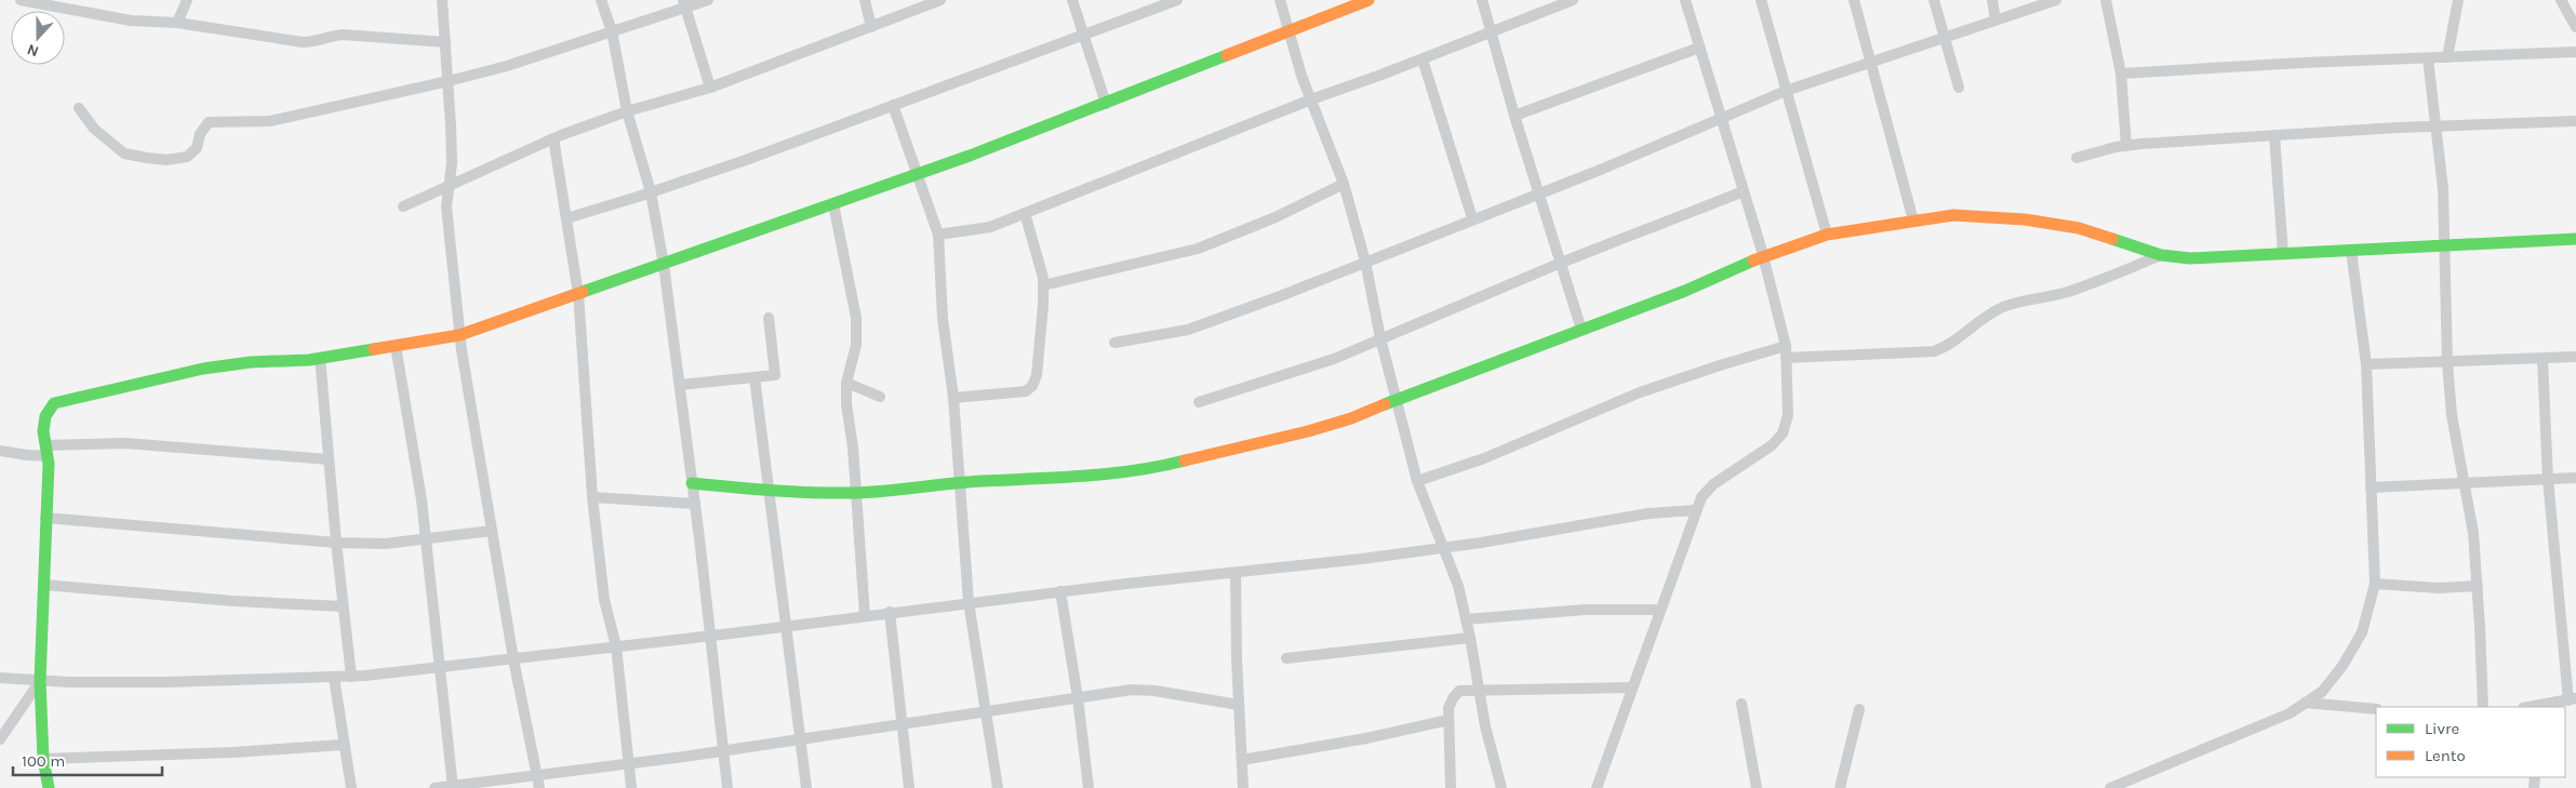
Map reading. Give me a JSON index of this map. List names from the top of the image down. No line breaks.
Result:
{"legend":["Livre","Lento"],"scale_bar":"100 m","north":"bottom"}
